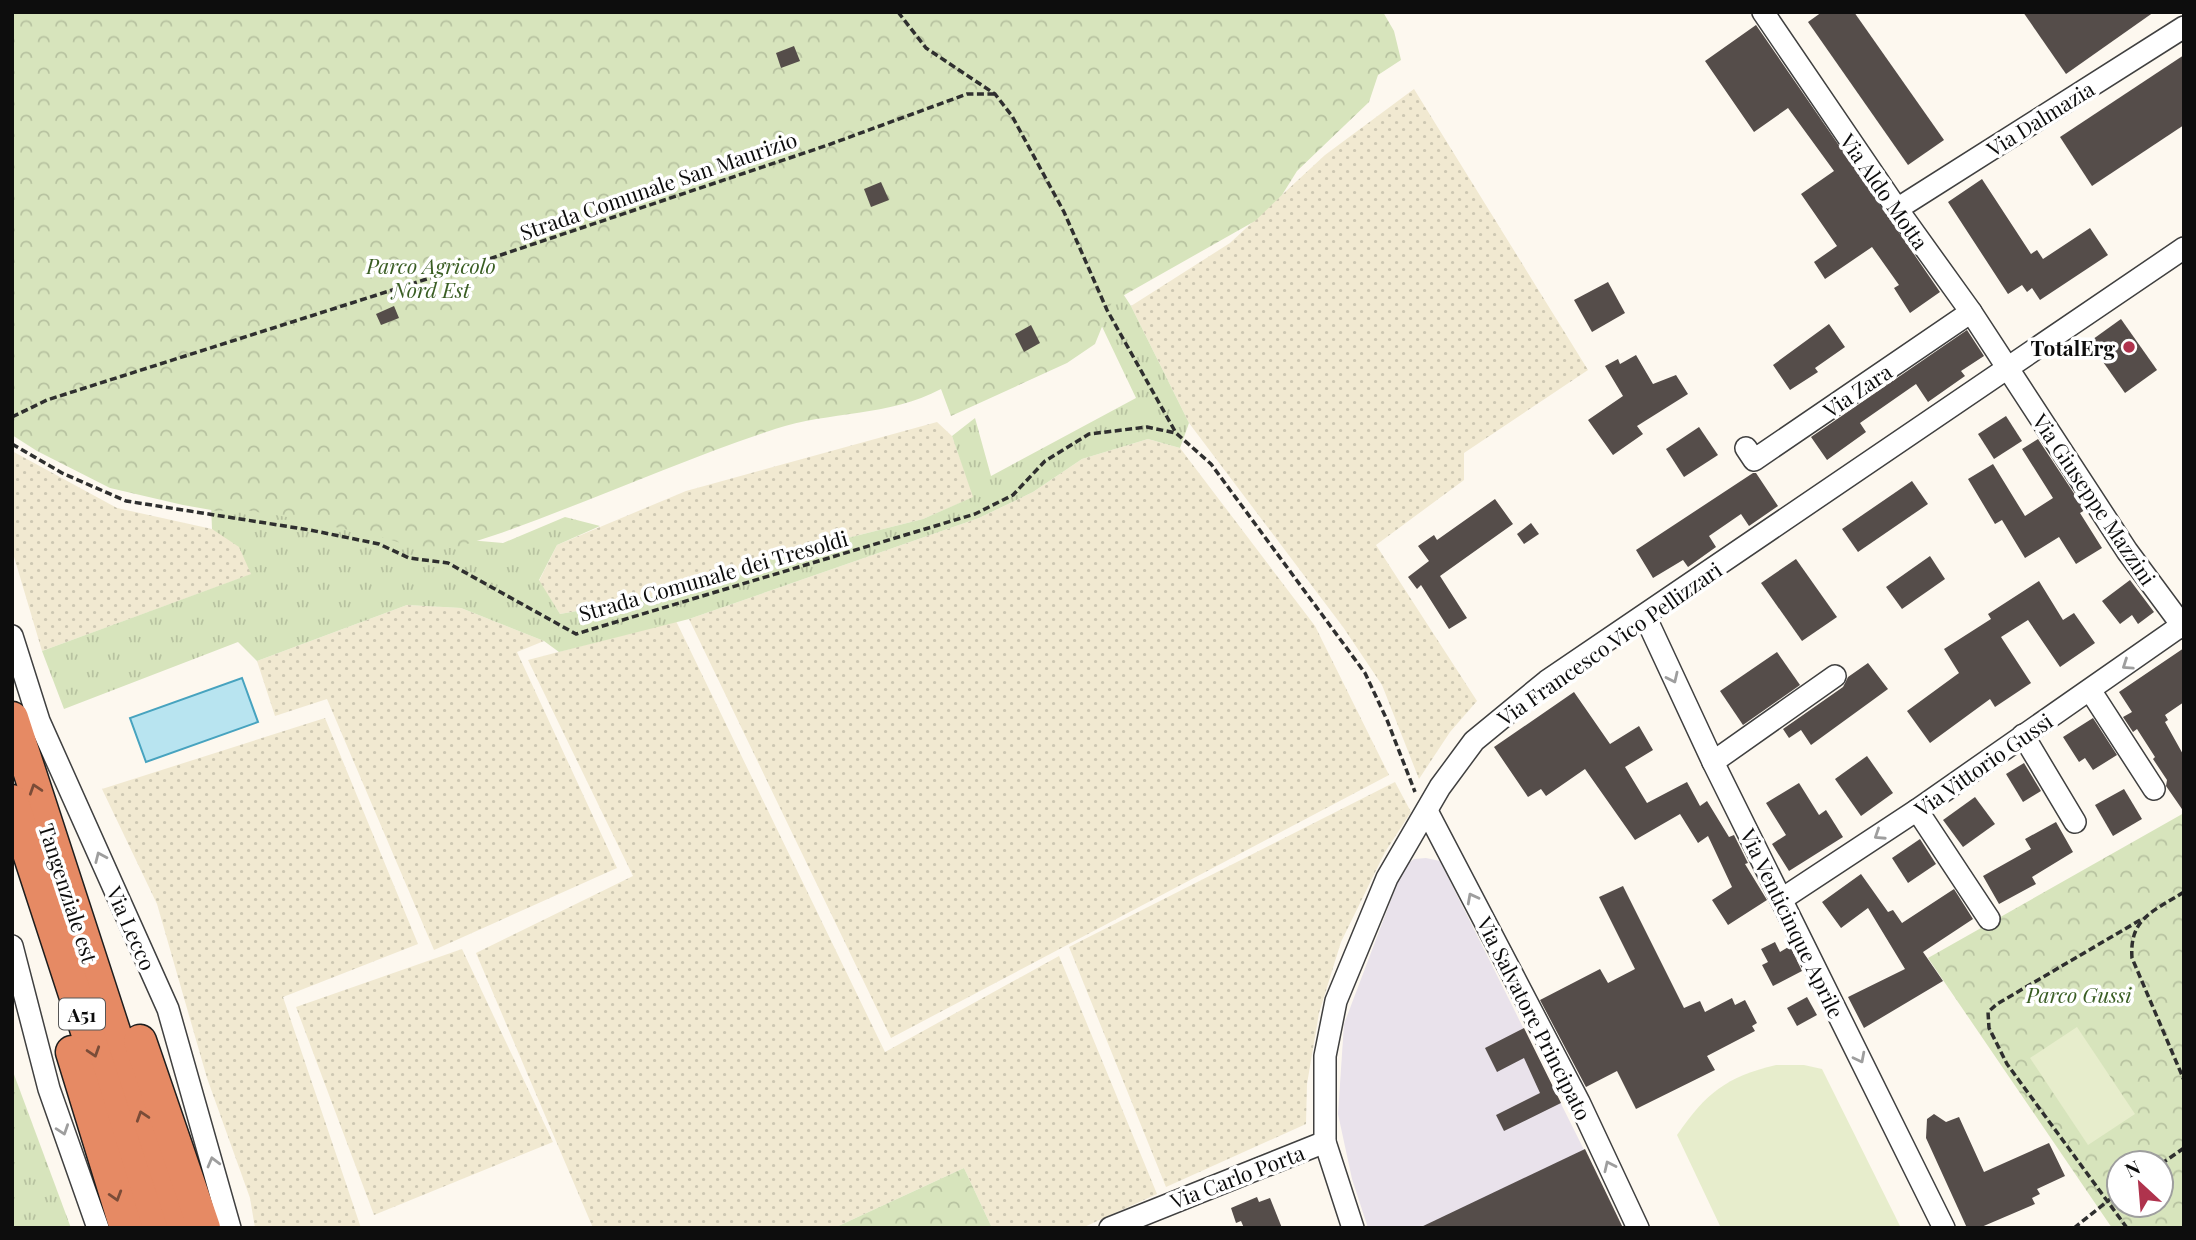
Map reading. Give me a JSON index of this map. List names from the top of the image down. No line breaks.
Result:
{"streets":{"highway":["Tangenziale est","A51"],"street":["Via Dalmazia","Via Aldo Motta","Via Zara","Via Giuseppe Mazzini","Via Francesco Vico Pellizzari","Via Vittorio Gussi","Via Venticinque Aprile","Via Lecco","Via Salvatore Principato","Via Carlo Porta"],"path":["Strada Comunale San Maurizio","Strada Comunale dei Tresoldi"]},"crossings":[["Via Dalmazia","Via Aldo Motta"],["Via Aldo Motta","Via Zara"],["Via Aldo Motta","Via Giuseppe Mazzini"],["Via Aldo Motta","Via Francesco Vico Pellizzari"],["Via Giuseppe Mazzini","Via Francesco Vico Pellizzari"],["Via Giuseppe Mazzini","Via Vittorio Gussi"],["Via Francesco Vico Pellizzari","Via Venticinque Aprile"],["Via Francesco Vico Pellizzari","Via Salvatore Principato"],["Via Francesco Vico Pellizzari","Via Carlo Porta"],["Via Vittorio Gussi","Via Venticinque Aprile"]],"one_way":["Via Venticinque Aprile","Via Salvatore Principato"],"parks":["Parco Agricolo Nord Est","Parco Gussi"],"places":["TotalErg"],"north":"top left"}
